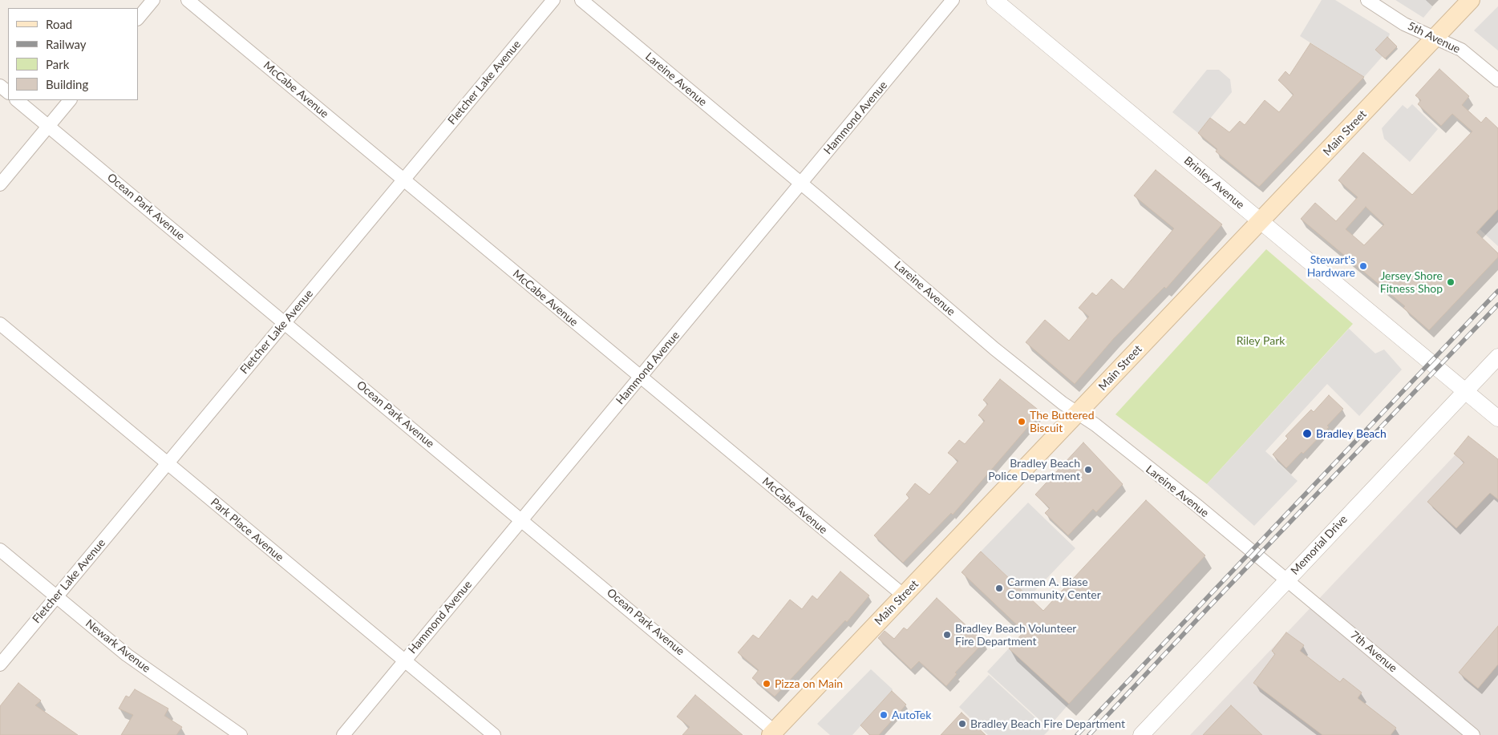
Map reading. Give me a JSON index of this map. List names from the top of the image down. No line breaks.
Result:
{"streets":{"main road":["Main Street"],"street":["5th Avenue","Lareine Avenue","Fletcher Lake Avenue","McCabe Avenue","Hammond Avenue","Brinley Avenue","Ocean Park Avenue","Park Place Avenue","Memorial Drive","Newark Avenue","7th Avenue"]},"crossings":[["5th Avenue","Main Street"],["Lareine Avenue","Hammond Avenue"],["Lareine Avenue","Main Street"],["Lareine Avenue","7th Avenue"],["Fletcher Lake Avenue","McCabe Avenue"],["Fletcher Lake Avenue","Ocean Park Avenue"],["Fletcher Lake Avenue","Park Place Avenue"],["Fletcher Lake Avenue","Newark Avenue"],["McCabe Avenue","Hammond Avenue"],["McCabe Avenue","Main Street"],["Hammond Avenue","Ocean Park Avenue"],["Hammond Avenue","Park Place Avenue"],["Main Street","Brinley Avenue"],["Main Street","Ocean Park Avenue"],["Brinley Avenue","Memorial Drive"],["Memorial Drive","7th Avenue"]],"parks":["Riley Park"],"places":["Stewart's Hardware","Jersey Shore Fitness Shop","The Buttered Biscuit","Bradley Beach","Bradley Beach Police Department","Carmen A. Biase Community Center","Bradley Beach Volunteer Fire Department","Pizza on Main","AutoTek","Bradley Beach Fire Department"],"legend":["Road","Railway","Park","Building"]}
